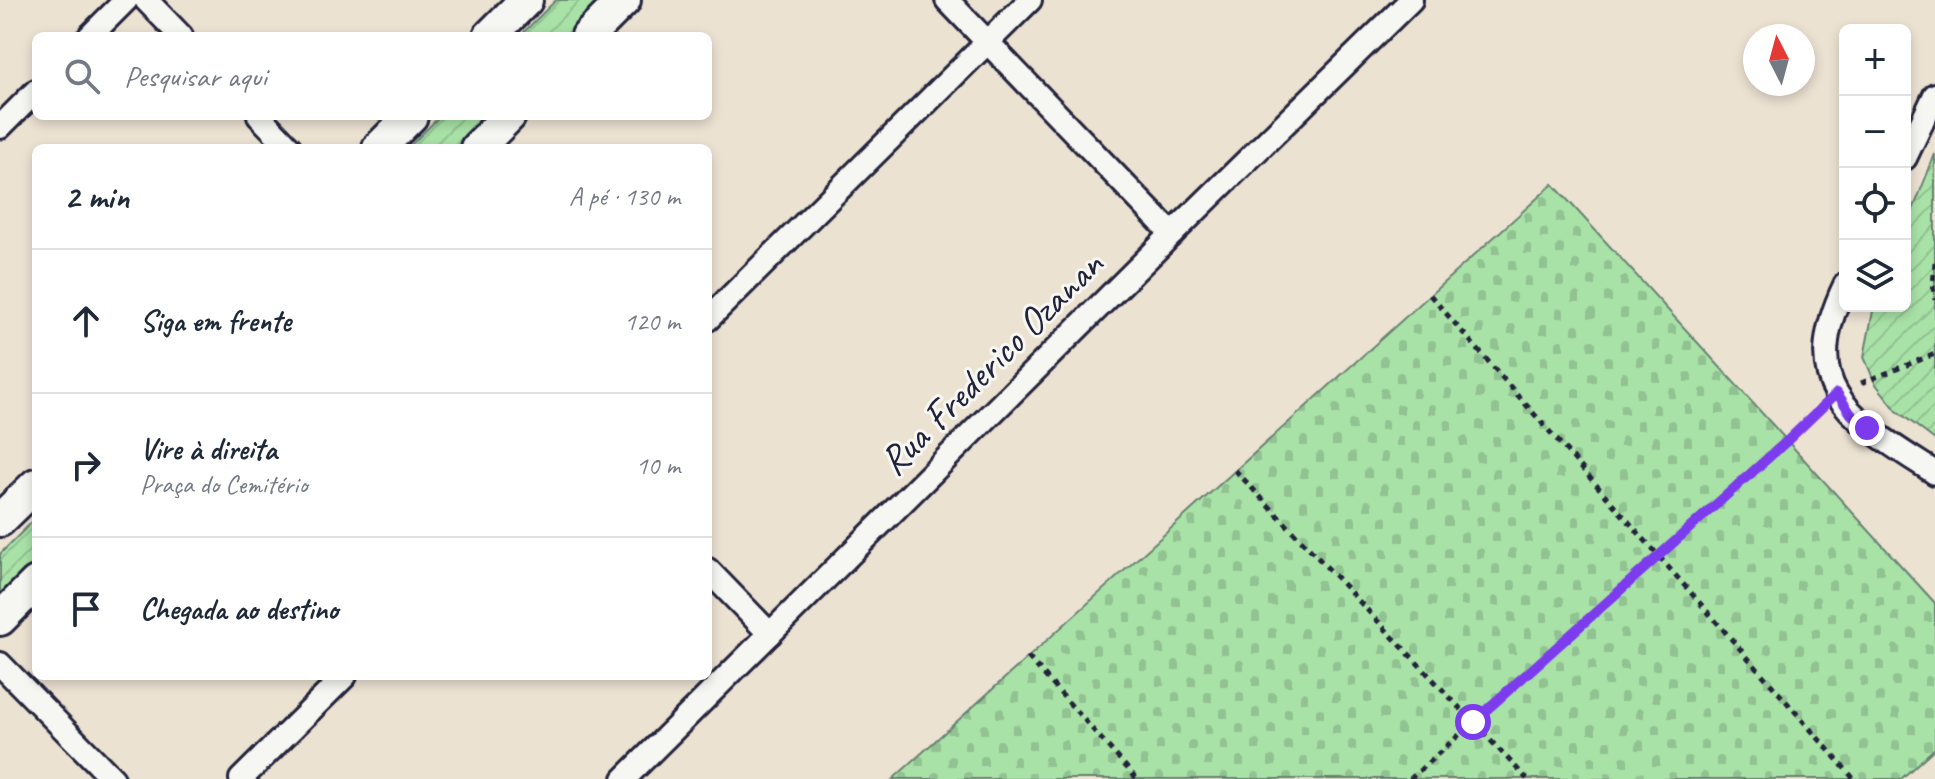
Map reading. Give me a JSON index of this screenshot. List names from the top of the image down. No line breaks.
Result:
{"streets":{"street":["Rua Frederico Ozanan"]},"north":"top","page":{"map_buttons":["+","−"],"search":"Pesquisar aqui","heading":["2 min","A pé · 130 m"],"list":[["Siga em frente","120 m"],["Vire à direita","Praça do Cemitério","10 m"],"Chegada ao destino"]}}
